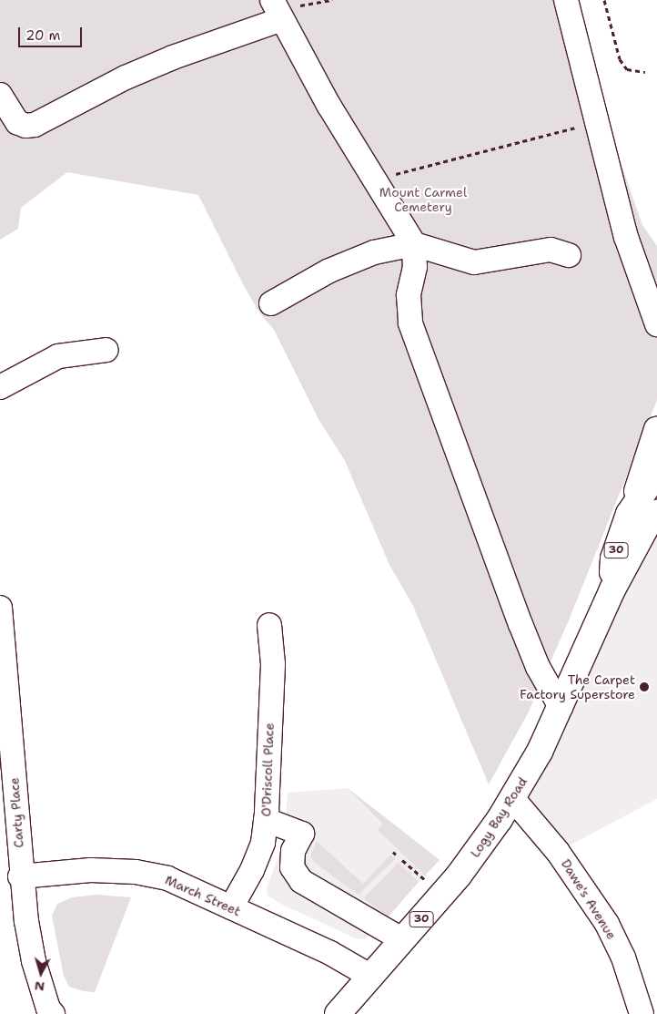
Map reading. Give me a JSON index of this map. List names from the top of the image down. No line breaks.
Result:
{"streets":{"main road":["30","Logy Bay Road"],"street":["O'Driscoll Place","Carty Place","March Street","Dawe's Avenue"]},"crossings":[["O'Driscoll Place","March Street"],["Carty Place","March Street"],["Logy Bay Road","March Street"],["Logy Bay Road","Dawe's Avenue"]],"parks":["Mount Carmel Cemetery"],"places":["The Carpet Factory Superstore"],"scale_bar":"20 m","north":"bottom"}
